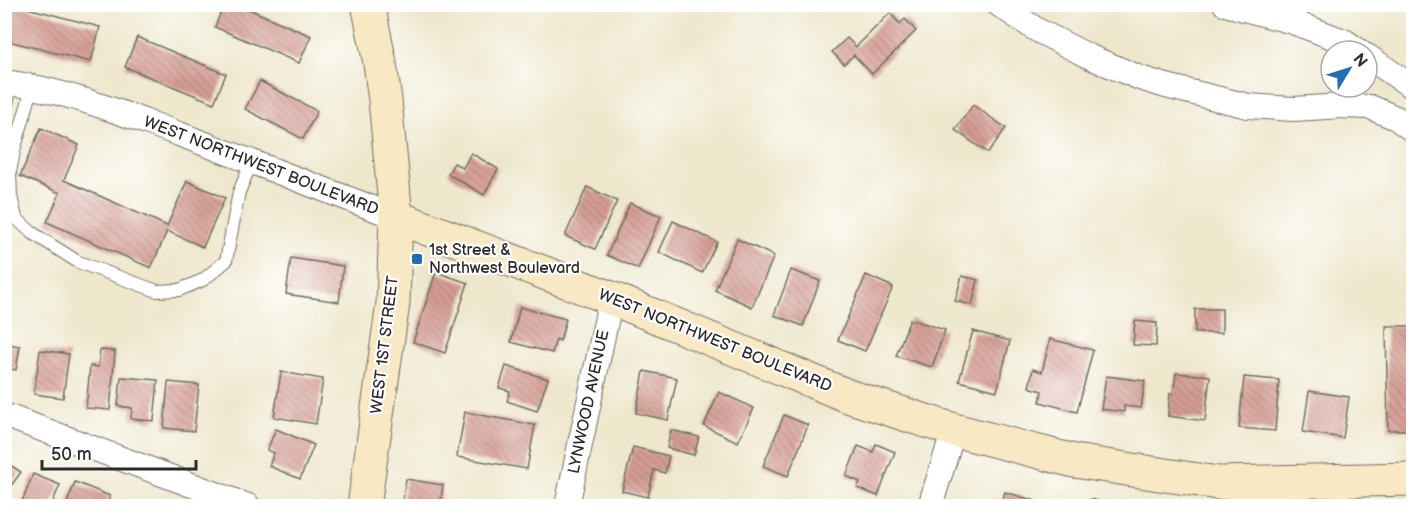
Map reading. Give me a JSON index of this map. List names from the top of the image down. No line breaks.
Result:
{"streets":{"main road":["WEST NORTHWEST BOULEVARD","WEST 1ST STREET"],"street":["LYNWOOD AVENUE"]},"crossings":[["WEST NORTHWEST BOULEVARD","WEST 1ST STREET"],["WEST NORTHWEST BOULEVARD","LYNWOOD AVENUE"]],"places":{"transit":["1st Street & Northwest Boulevard"]},"scale_bar":"50 m","north":"top right"}
